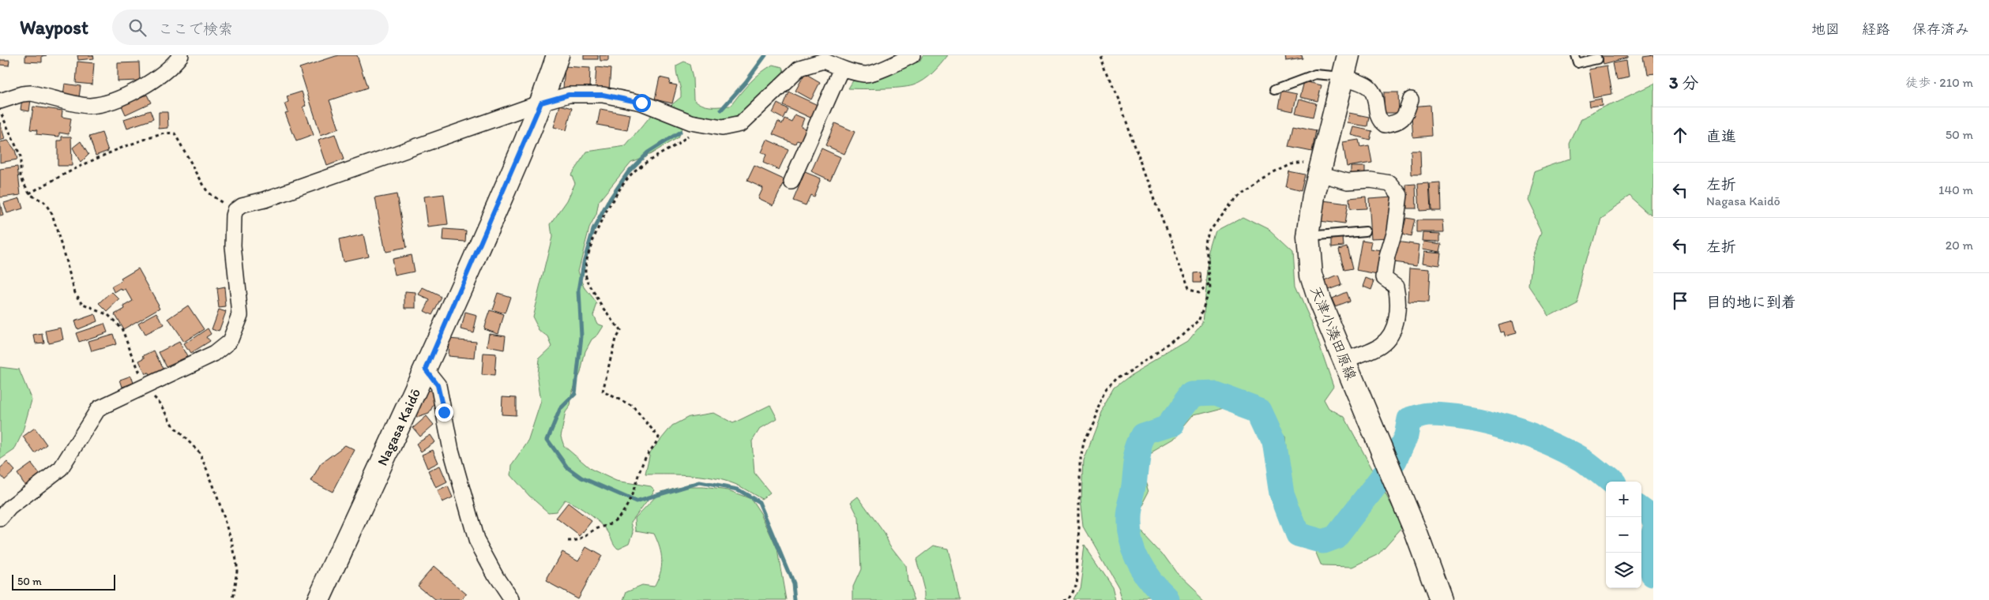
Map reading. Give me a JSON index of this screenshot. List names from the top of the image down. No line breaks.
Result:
{"streets":{"main road":["天津小湊田原線","Nagasa Kaidō"]},"scale_bar":"50 m","page":{"header":"Waypost","search":"ここで検索","nav":["地図","経路","保存済み"],"heading":["3 分","徒歩 · 210 m"],"list":[["直進","50 m"],["左折","Nagasa Kaidō","140 m"],["左折","20 m"],"目的地に到着"],"map_buttons":["+","−"],"scale":"50 m"}}
